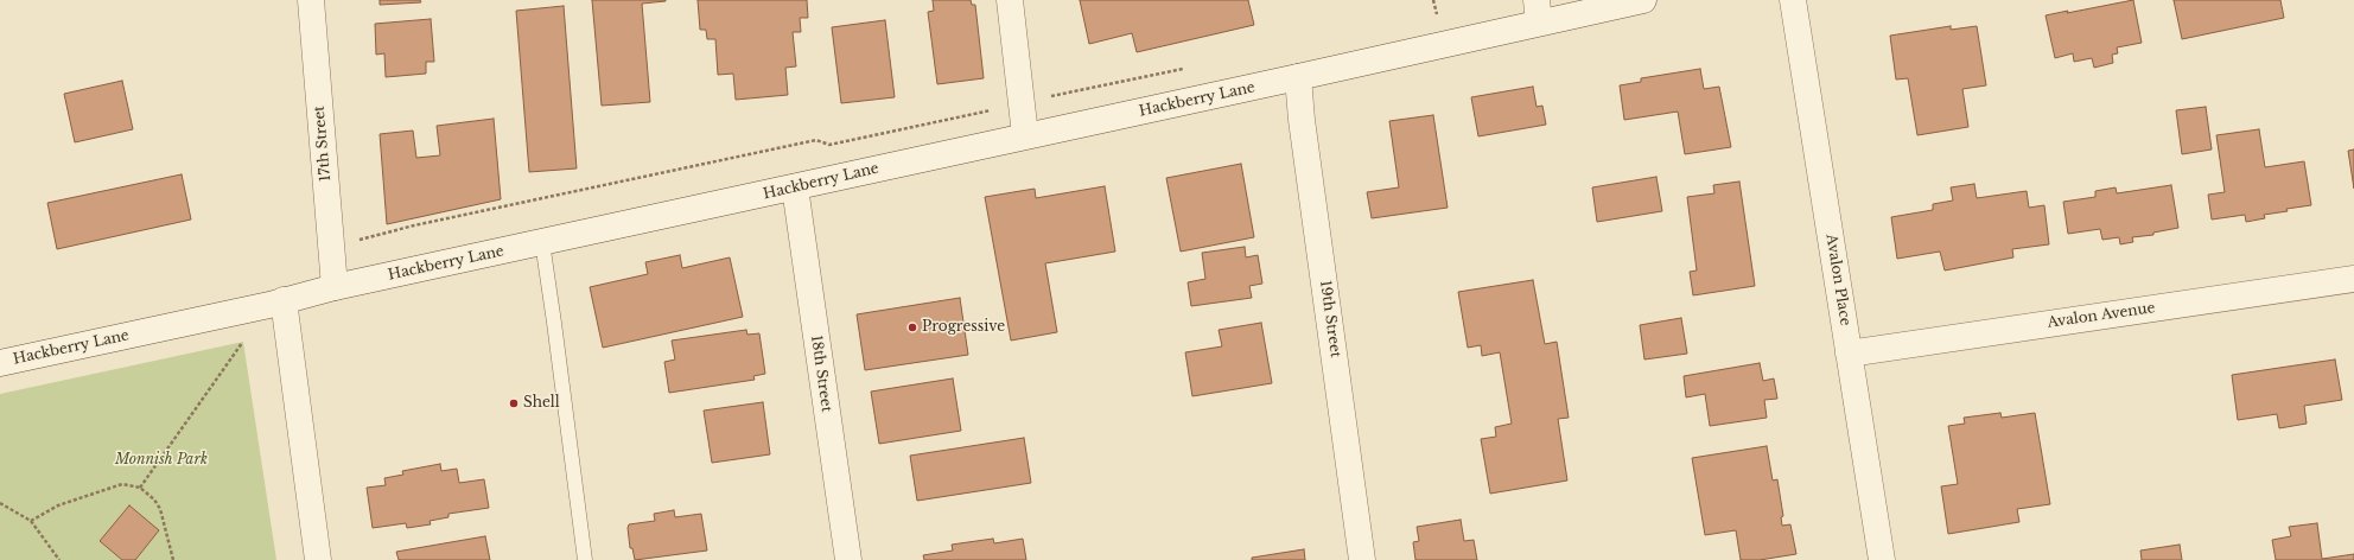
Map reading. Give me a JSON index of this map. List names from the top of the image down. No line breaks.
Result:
{"streets":{"street":["Hackberry Lane","17th Street","Avalon Place","Avalon Avenue","19th Street","18th Street"]},"crossings":[["Hackberry Lane","17th Street"],["Hackberry Lane","19th Street"],["Hackberry Lane","18th Street"],["Avalon Place","Avalon Avenue"]],"parks":["Monnish Park"],"places":["Progressive","Shell"]}
